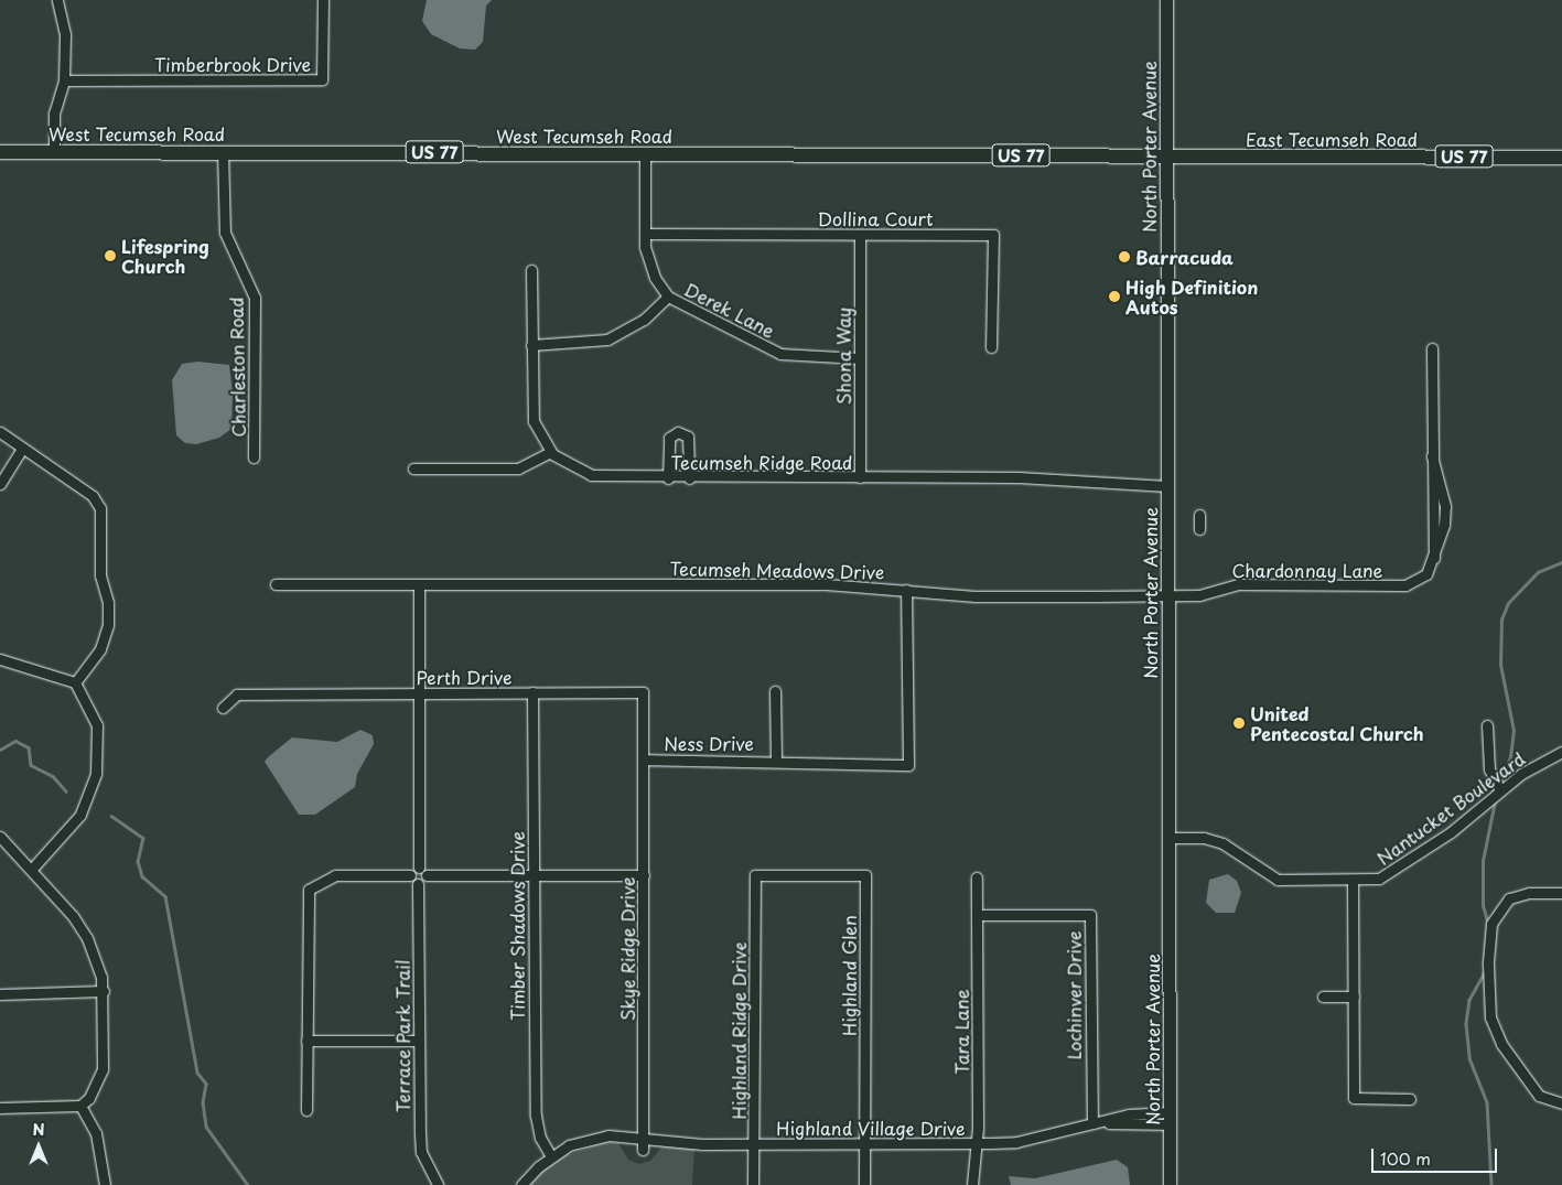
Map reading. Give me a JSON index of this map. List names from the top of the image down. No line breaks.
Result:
{"streets":{"main road":["West Tecumseh Road","East Tecumseh Road","North Porter Avenue","US 77"],"street":["Timberbrook Drive","Dollina Court","Derek Lane","Shona Way","Charleston Road","Tecumseh Ridge Road","Tecumseh Meadows Drive","Chardonnay Lane","Perth Drive","Ness Drive","Nantucket Boulevard","Timber Shadows Drive","Skye Ridge Drive","Highland Glen","Lochinver Drive","Highland Ridge Drive","Tara Lane","Terrace Park Trail","Highland Village Drive"]},"crossings":[["West Tecumseh Road","East Tecumseh Road"],["West Tecumseh Road","North Porter Avenue"],["West Tecumseh Road","Derek Lane"],["West Tecumseh Road","Charleston Road"],["East Tecumseh Road","North Porter Avenue"],["North Porter Avenue","Tecumseh Ridge Road"],["North Porter Avenue","Tecumseh Meadows Drive"],["North Porter Avenue","Chardonnay Lane"],["North Porter Avenue","Nantucket Boulevard"],["North Porter Avenue","Highland Village Drive"],["Dollina Court","Derek Lane"],["Dollina Court","Shona Way"],["Derek Lane","Shona Way"],["Shona Way","Tecumseh Ridge Road"],["Tecumseh Meadows Drive","Chardonnay Lane"],["Tecumseh Meadows Drive","Ness Drive"],["Perth Drive","Ness Drive"],["Perth Drive","Timber Shadows Drive"],["Perth Drive","Skye Ridge Drive"],["Ness Drive","Skye Ridge Drive"],["Timber Shadows Drive","Highland Village Drive"],["Skye Ridge Drive","Highland Village Drive"],["Highland Glen","Highland Ridge Drive"],["Highland Glen","Highland Village Drive"],["Lochinver Drive","Tara Lane"],["Lochinver Drive","Highland Village Drive"],["Highland Ridge Drive","Highland Village Drive"],["Tara Lane","Highland Village Drive"]],"places":["Lifespring Church","Barracuda","High Definition Autos","United Pentecostal Church"],"scale_bar":"100 m","north":"top"}
